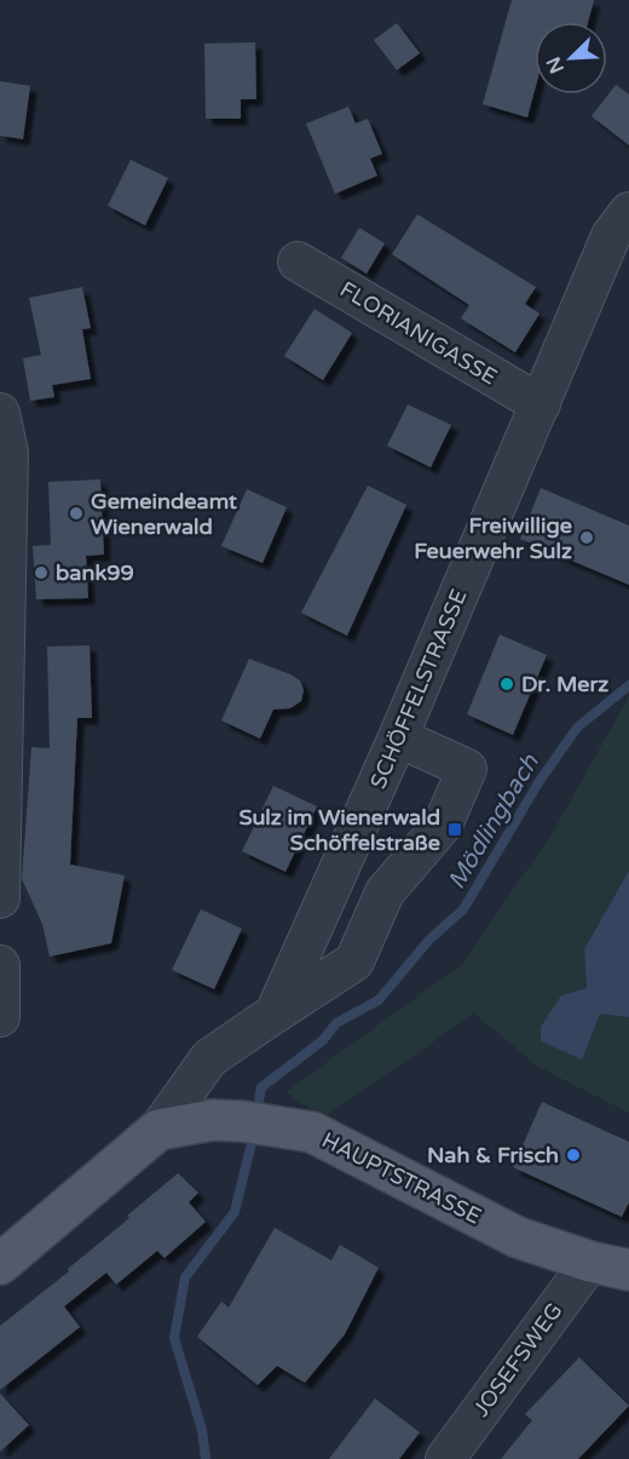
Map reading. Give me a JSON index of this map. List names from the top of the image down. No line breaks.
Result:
{"streets":{"main road":["HAUPTSTRASSE"],"street":["FLORIANIGASSE","SCHÖFFELSTRASSE","JOSEFSWEG"]},"crossings":[["FLORIANIGASSE","SCHÖFFELSTRASSE"],["HAUPTSTRASSE","JOSEFSWEG"]],"water":["Mödlingbach"],"places":{"other":["Gemeindeamt Wienerwald","Freiwillige Feuerwehr Sulz","bank99","Dr. Merz","Nah & Frisch"],"transit":["Sulz im Wienerwald Schöffelstraße"]},"north":"bottom left"}
